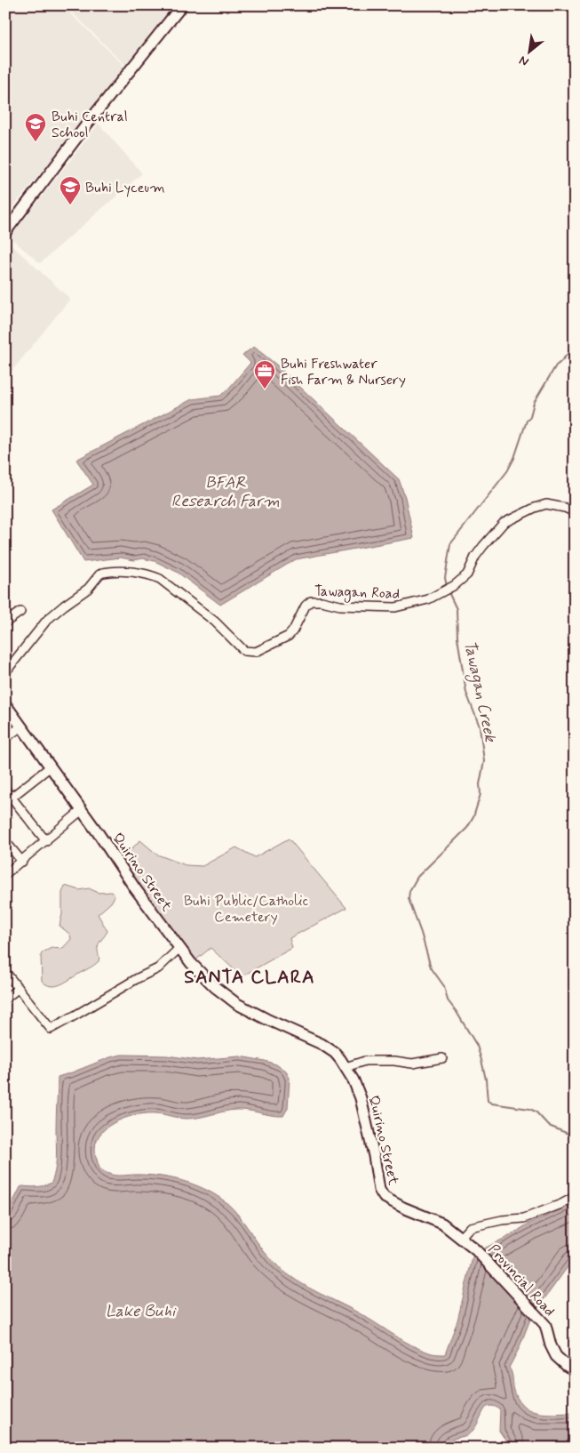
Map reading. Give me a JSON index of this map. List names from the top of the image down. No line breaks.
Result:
{"streets":{"main road":["Quirino Street","Provincial Road"],"street":["Tawagan Road"]},"crossings":[["Quirino Street","Provincial Road"]],"districts":["SANTA CLARA"],"water":["BFAR Research Farm","Tawagan Creek","Lake Buhi"],"parks":["Buhi Public/Catholic Cemetery"],"places":{"school or university":["Buhi Central School","Buhi Lyceum"],"office":["Buhi Freshwater Fish Farm & Nursery"]},"north":"bottom left"}
